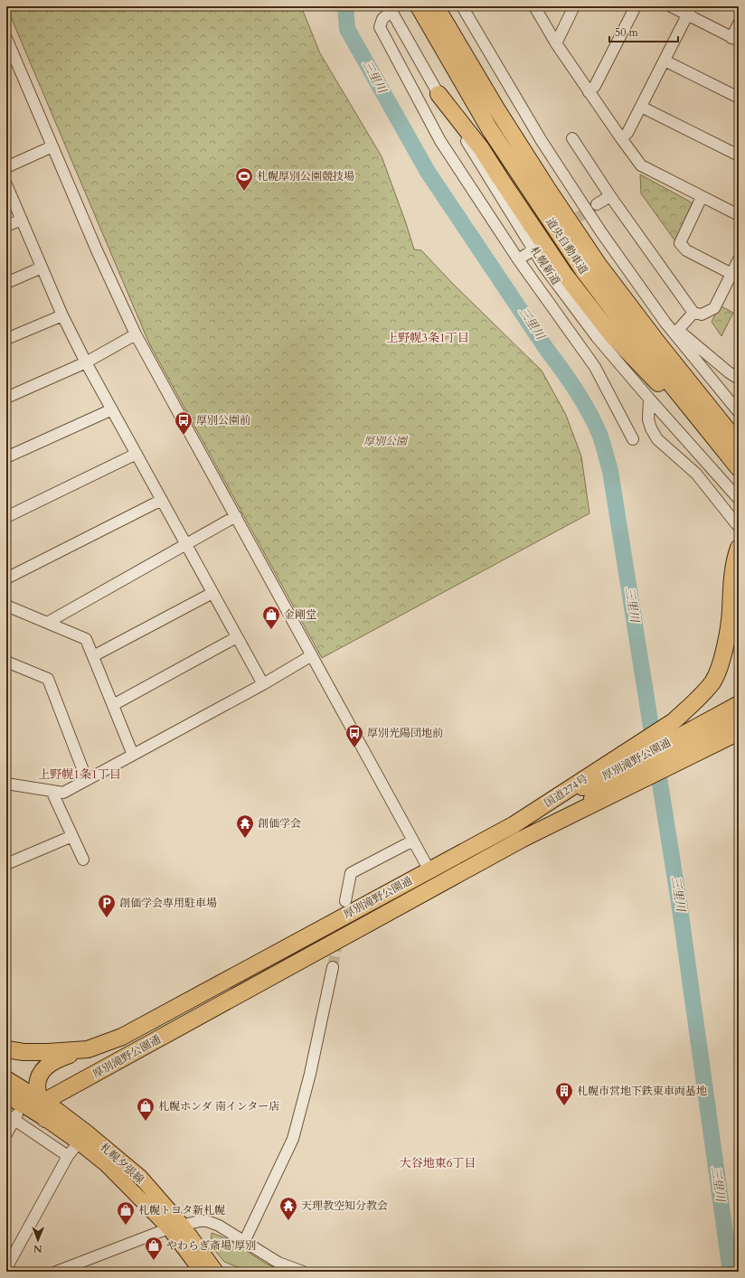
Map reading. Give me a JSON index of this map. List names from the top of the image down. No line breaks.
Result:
{"streets":{"highway":["道央自動車道","厚別滝野公園通","国道274号"],"main road":["札幌夕張線"],"street":["札幌新道"]},"crossings":[["厚別滝野公園通","国道274号"],["厚別滝野公園通","札幌夕張線"]],"districts":["上野幌3条1丁目","上野幌1条1丁目","大谷地東6丁目"],"water":["三里川"],"parks":["厚別公園"],"places":{"sports":["札幌厚別公園競技場"],"bus stop":["厚別公園前","厚別光陽団地前"],"shop":["金剛堂","札幌ホンダ 南インター店","札幌トヨタ新札幌","やわらぎ斎場 厚別"],"temple":["創価学会","天理教空知分教会"],"parking":["創価学会専用駐車場"],"building":["札幌市営地下鉄東車両基地"]},"scale_bar":"50 m","north":"bottom"}
